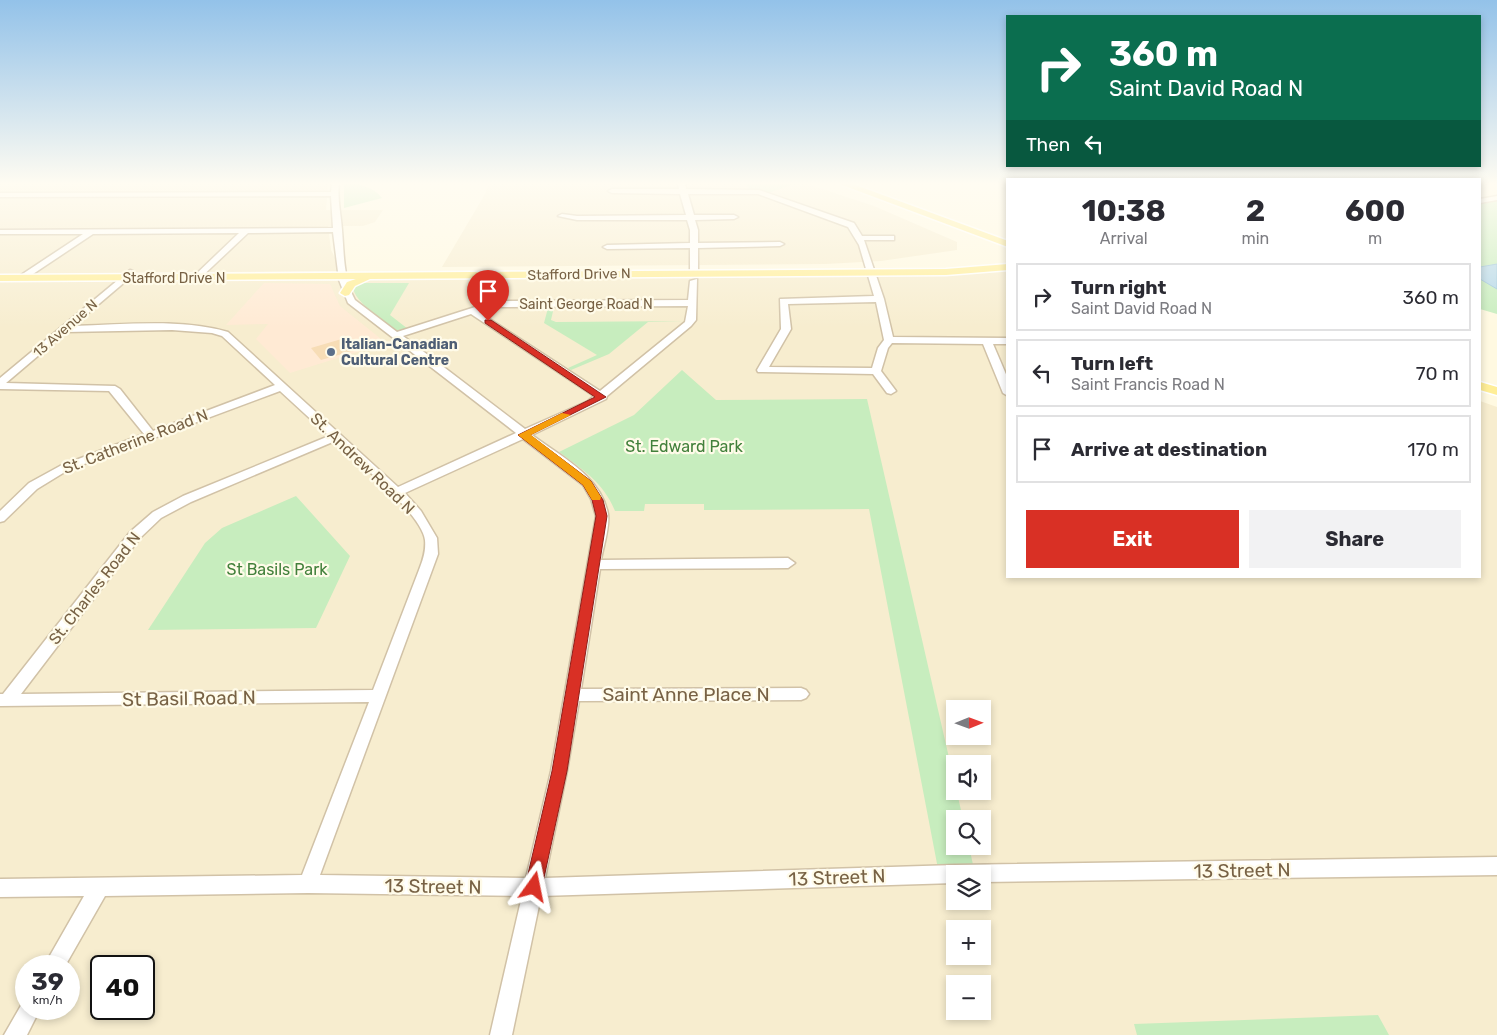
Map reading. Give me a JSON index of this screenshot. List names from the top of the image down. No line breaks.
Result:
{"streets":{"main road":["Stafford Drive N"],"street":["Saint George Road N","13 Avenue N","St. Catherine Road N","St. Andrew Road N","St. Charles Road N","Saint Anne Place N","St Basil Road N","13 Street N"]},"crossings":[["Stafford Drive N","13 Avenue N"],["13 Avenue N","St. Andrew Road N"],["St. Catherine Road N","St. Andrew Road N"],["St. Andrew Road N","St. Charles Road N"],["St. Andrew Road N","St Basil Road N"],["St. Andrew Road N","13 Street N"],["St. Charles Road N","St Basil Road N"]],"parks":["St. Edward Park","St Basils Park"],"places":["Italian-Canadian Cultural Centre"],"north":"right","page":{"turn":["360 m","Saint David Road N"],"then":"Then","eta":["10:38","Arrival","2","min","600","m"],"list":[{"name":"Turn right","note":"Saint David Road N","value":"360 m"},{"name":"Turn left","note":"Saint Francis Road N","value":"70 m"},{"name":"Arrive at destination","value":"170 m"}],"buttons":["Exit","Share"],"map_buttons":["+","−"],"speed":"39 km/h","limit":"40"}}
